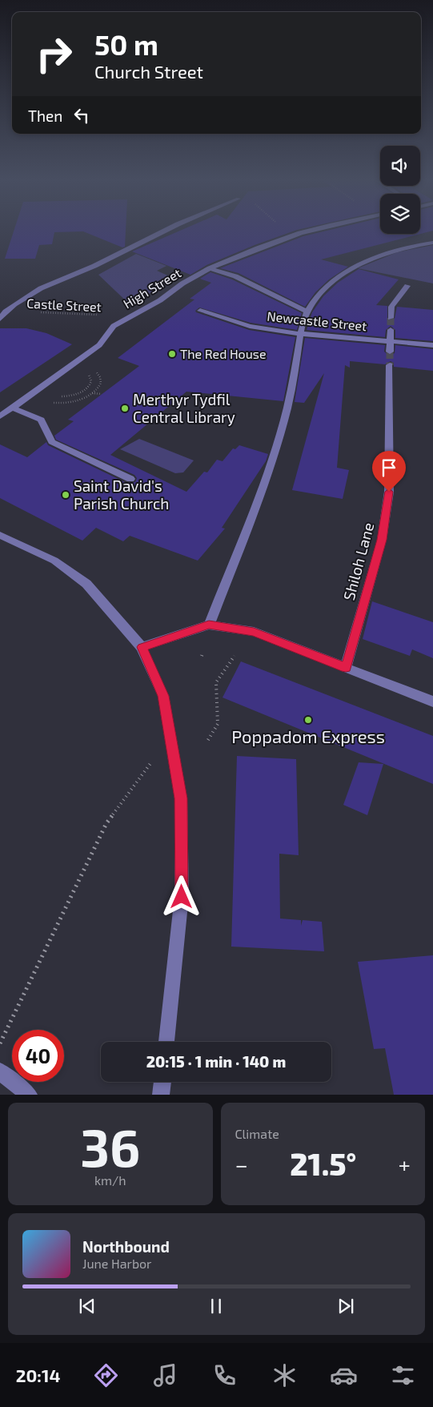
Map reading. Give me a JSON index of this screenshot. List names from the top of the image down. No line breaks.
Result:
{"streets":{"street":["High Street","Newcastle Street","Shiloh Lane"],"path":["Castle Street"]},"crossings":[["High Street","Castle Street"]],"places":["The Red House","Merthyr Tydfil Central Library","Saint David's Parish Church","Poppadom Express"],"page":{"turn":["50 m","Church Street"],"then":"Then","limit":"40","trip":"20:15 · 1 min · 140 m","tile":[["36","km/h"],"Climate"],"heat":["−","21.5°","+"],"song":["Northbound","June Harbor"],"tabs":"20:14"}}
